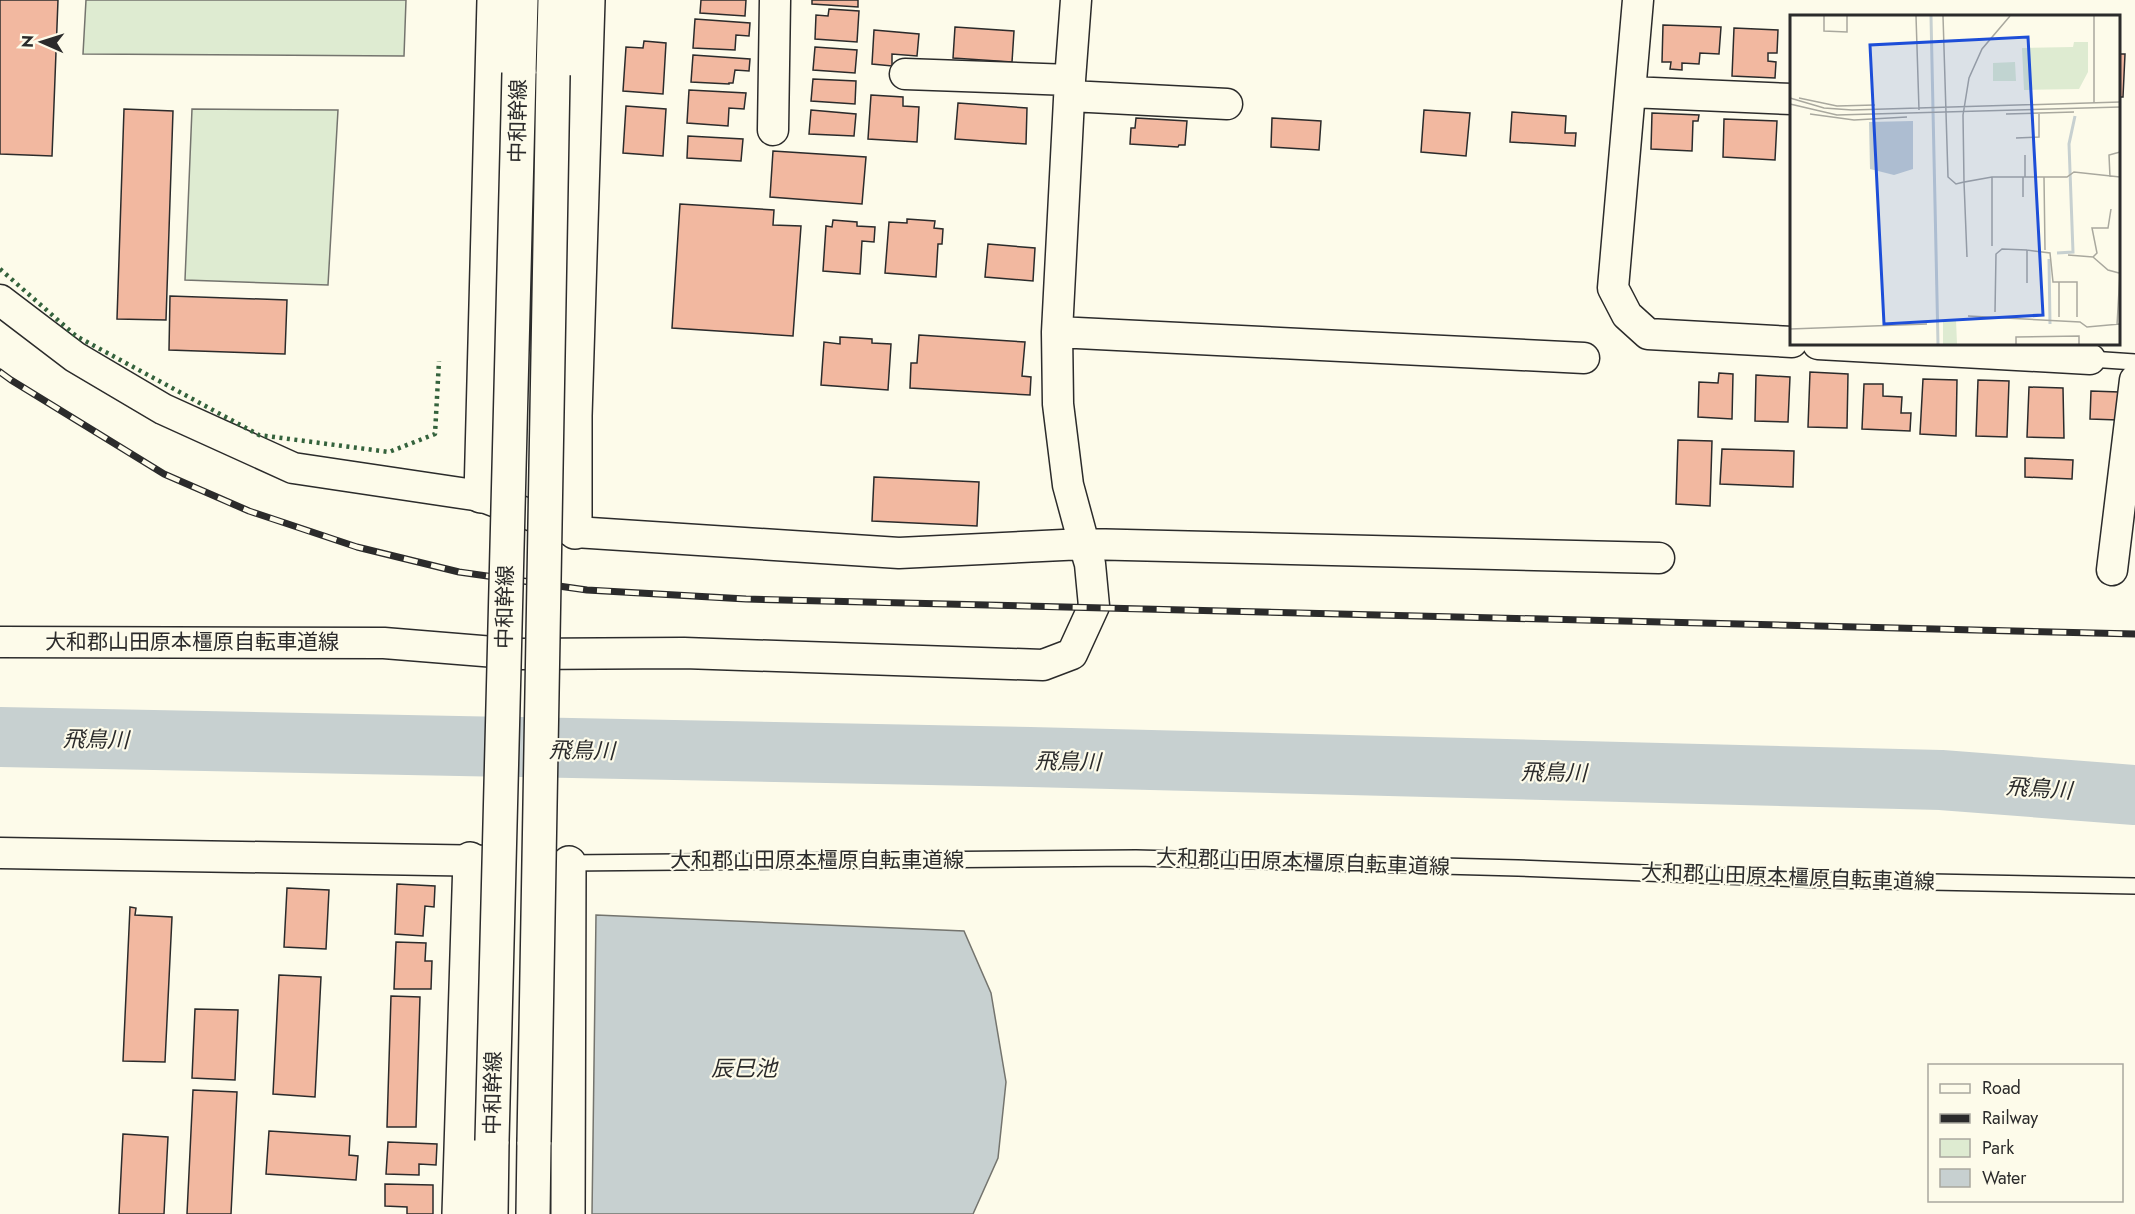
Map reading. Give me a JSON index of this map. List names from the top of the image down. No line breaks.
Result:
{"streets":{"main road":["中和幹線"],"street":["大和郡山田原本橿原自転車道線"]},"water":["飛鳥川","辰巳池"],"legend":["Road","Railway","Park","Water"],"north":"left"}
